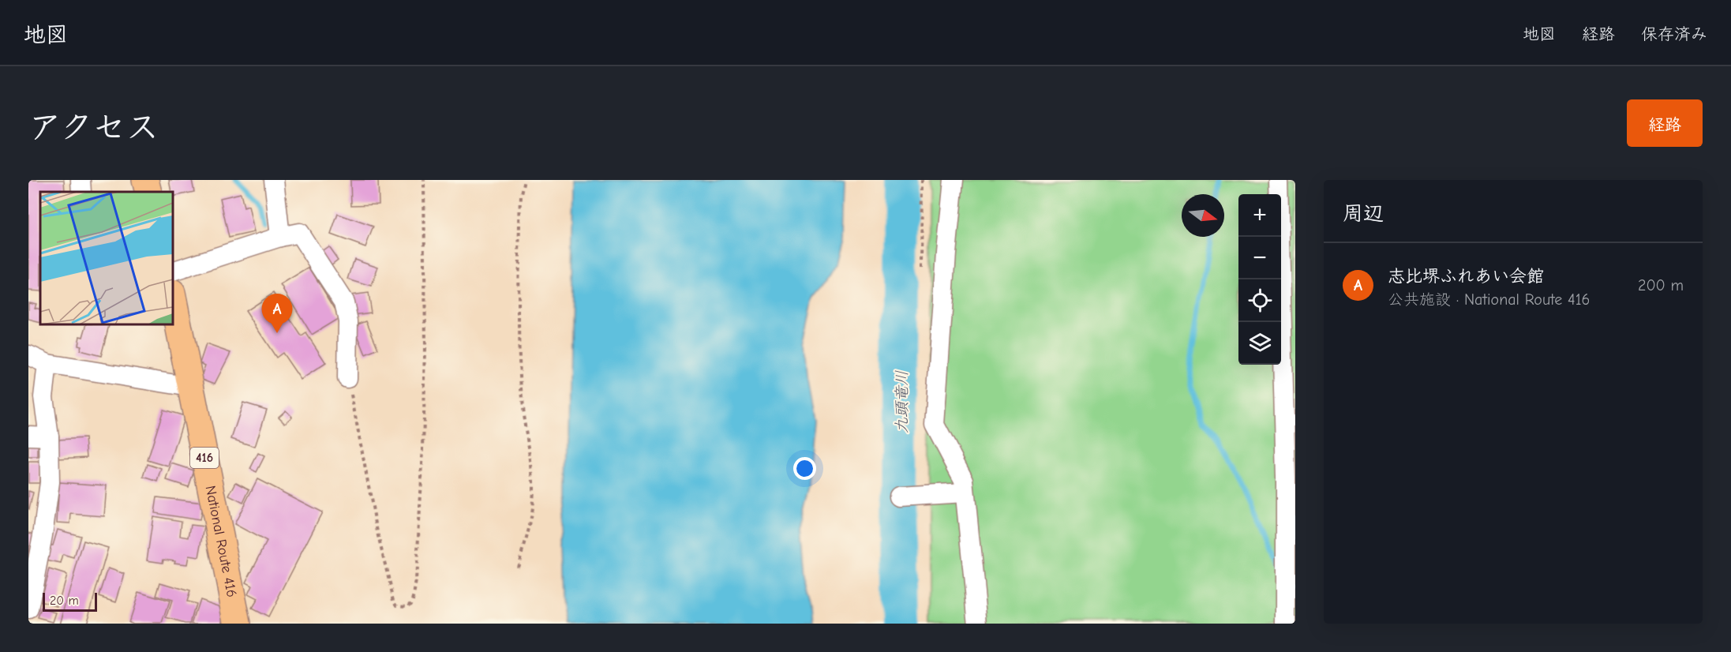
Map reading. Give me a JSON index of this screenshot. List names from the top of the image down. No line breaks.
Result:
{"streets":{"highway":["416","National Route 416"]},"water":["九頭竜川"],"scale_bar":"20 m","north":"right","page":{"header":"地図","nav":["地図","経路","保存済み"],"title":"アクセス","buttons":"経路","heading":"周辺","map_buttons":["+","−"],"list":[{"mark":"A","name":"志比堺ふれあい会館","note":"公共施設 · National Route 416","value":"200 m"}],"pins":"A","scale":"20 m"}}
